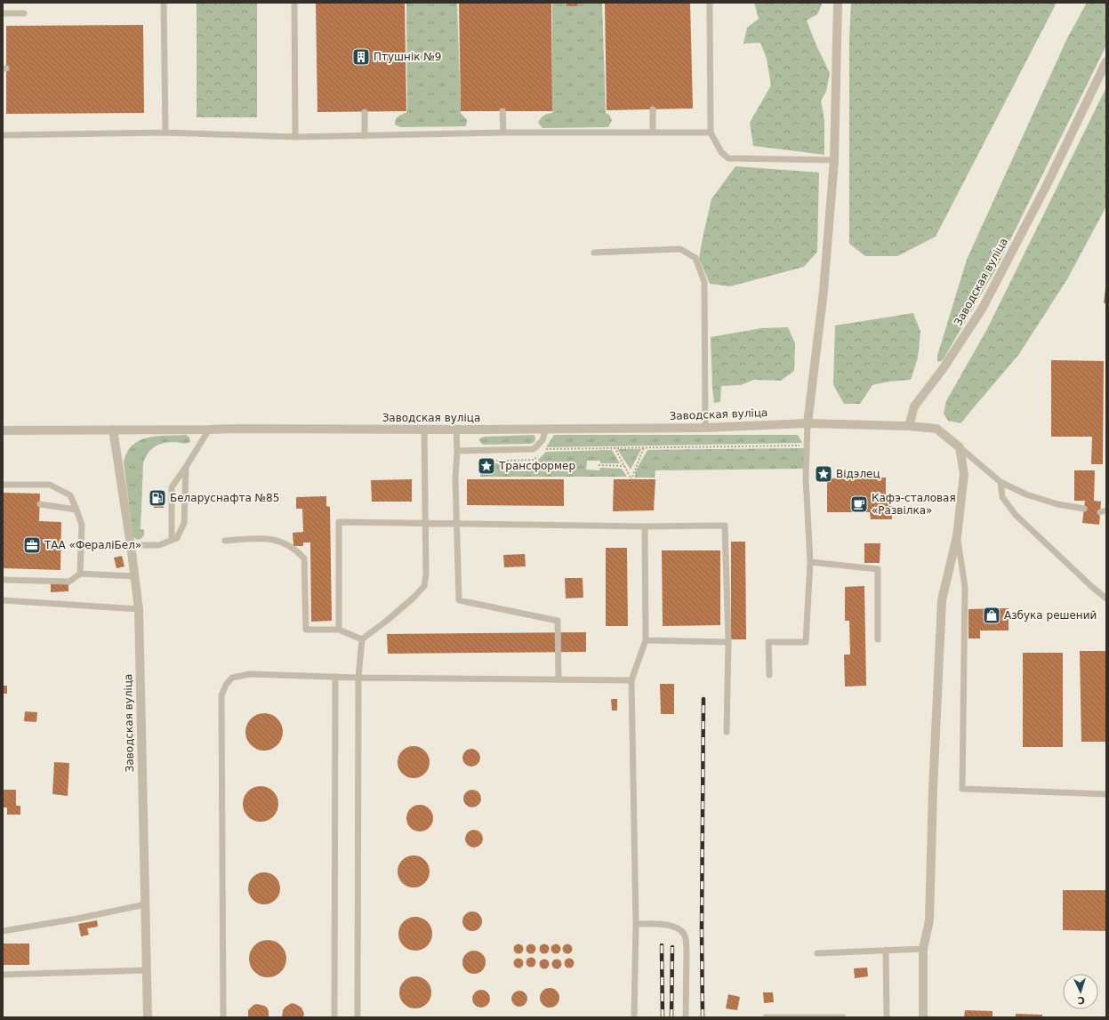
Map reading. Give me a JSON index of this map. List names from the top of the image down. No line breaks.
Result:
{"streets":{"street":["Заводская вуліца"]},"places":{"building":["Птушнік №9"],"place":["Трансформер","Відэлец"],"fuel station":["Беларуснафта №85"],"cafe":["Кафэ-сталовая «Развілка»"],"office":["ТАА «ФераліБел»"],"shop":["Азбука решений"]},"north":"bottom"}
